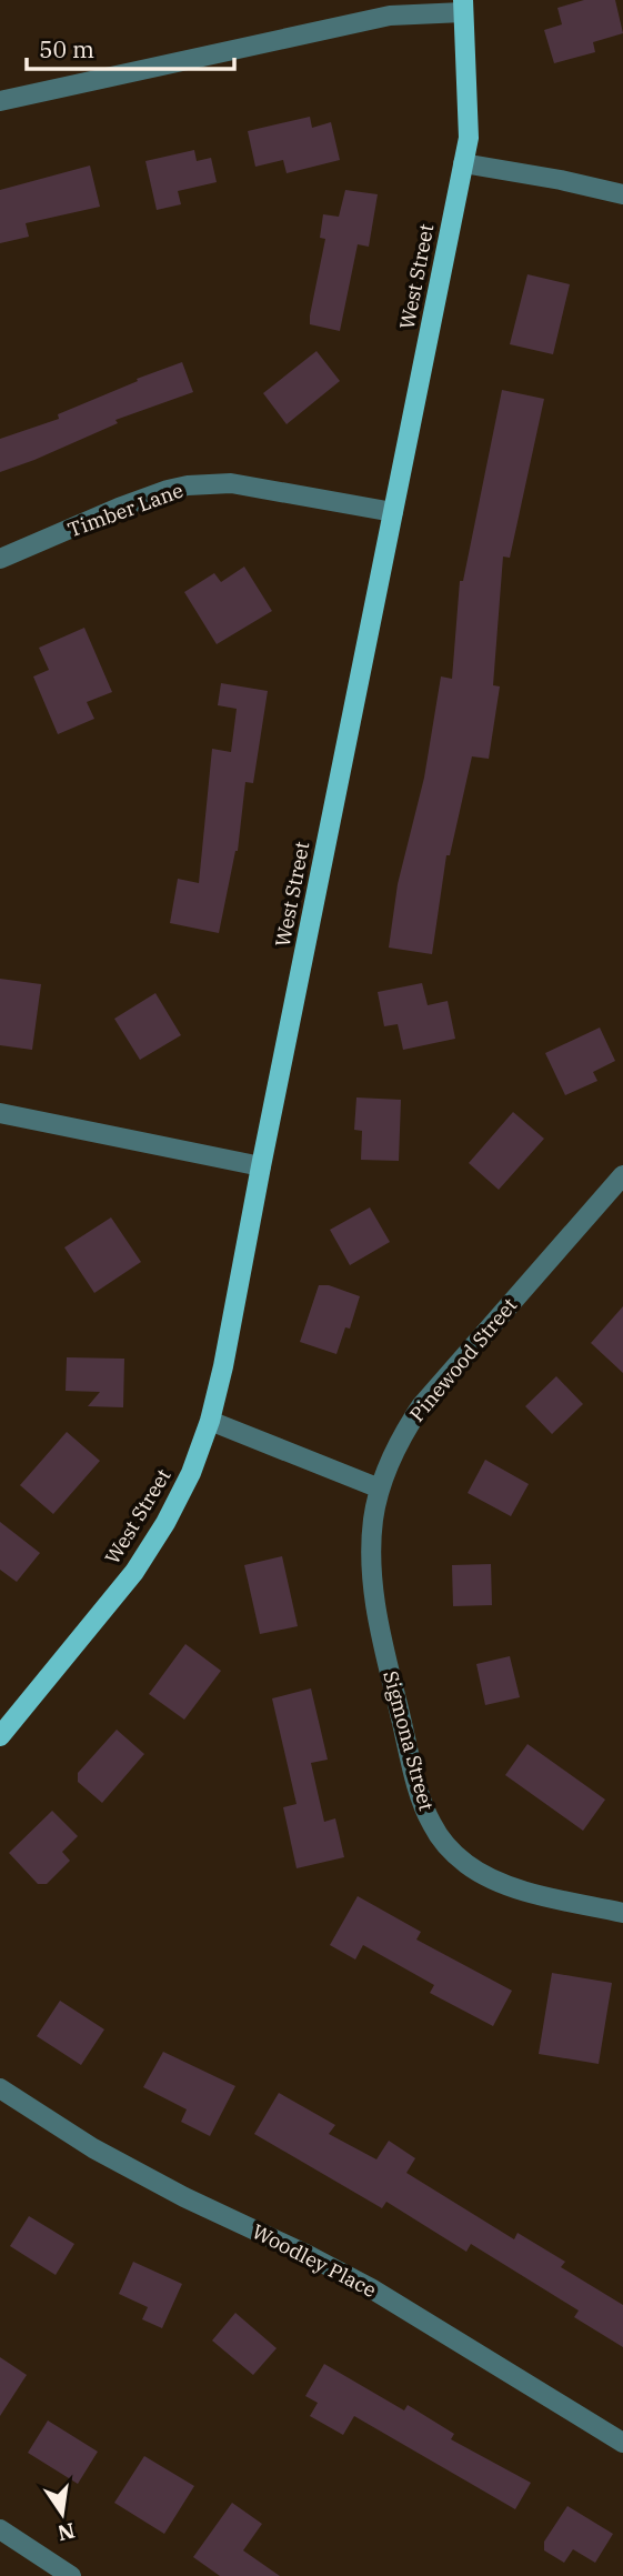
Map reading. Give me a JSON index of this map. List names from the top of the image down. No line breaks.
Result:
{"streets":{"main road":["West Street"],"street":["Timber Lane","Pinewood Street","Sigmona Street","Woodley Place"]},"crossings":[["West Street","Timber Lane"],["Pinewood Street","Sigmona Street"]],"scale_bar":"50 m","north":"bottom"}
